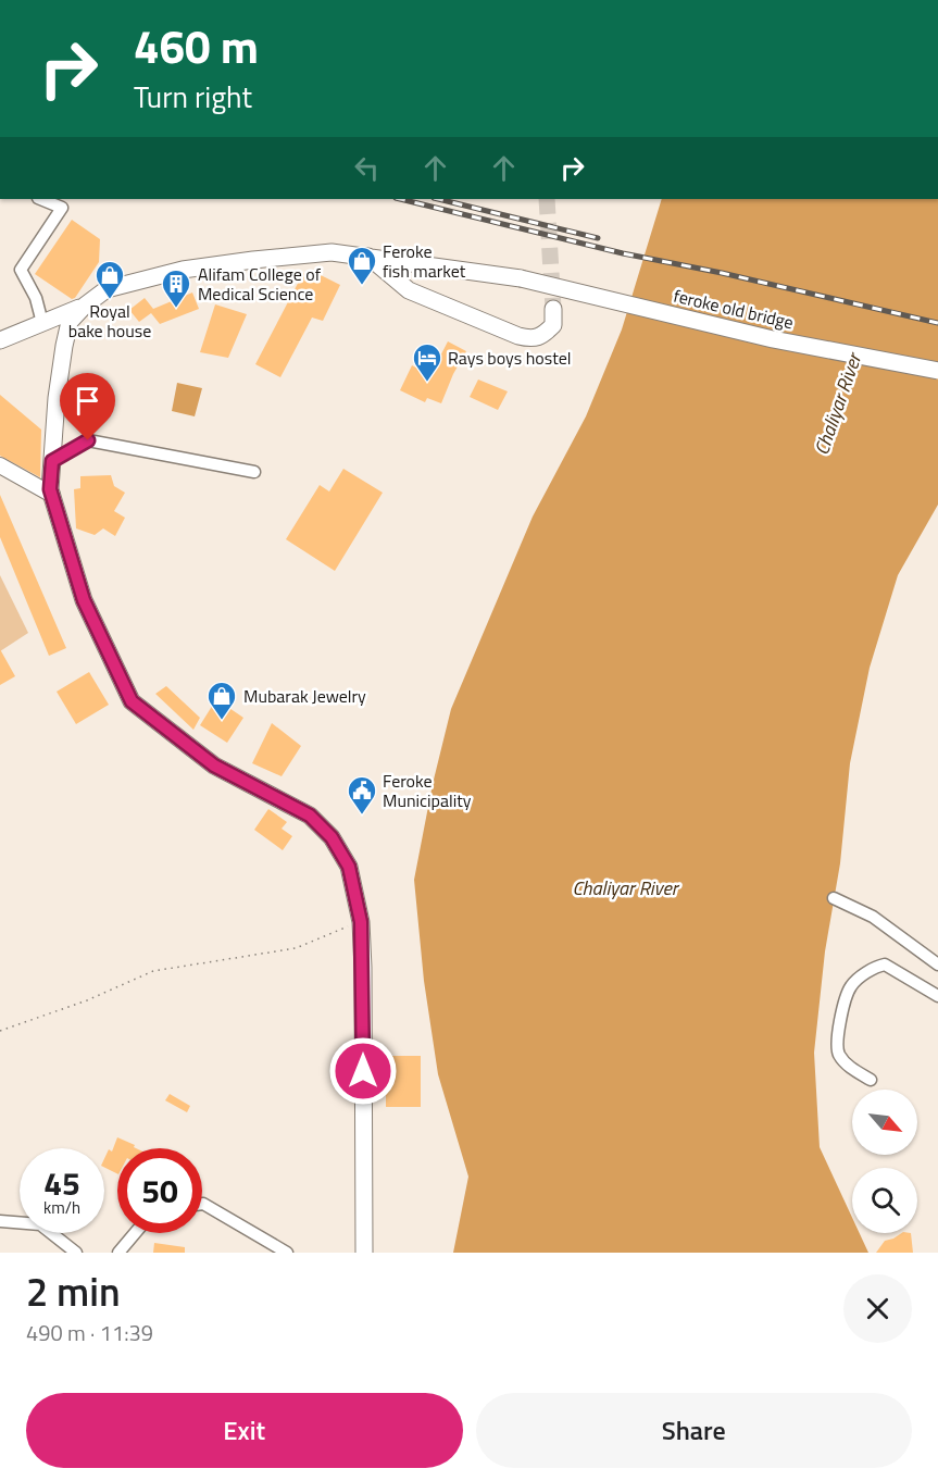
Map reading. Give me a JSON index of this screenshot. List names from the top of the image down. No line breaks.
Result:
{"streets":{"main road":["feroke old bridge"]},"water":["Chaliyar River"],"places":{"shop":["Feroke fish market","Royal bake house","Mubarak Jewelry"],"building":["Alifam College of Medical Science"],"hotel":["Rays boys hostel"],"public building":["Feroke Municipality"]},"north":"bottom right","page":{"turn":["460 m","Turn right"],"speed":"45 km/h","limit":"50","heading":["2 min","490 m · 11:39"],"buttons":["Exit","Share"]}}
